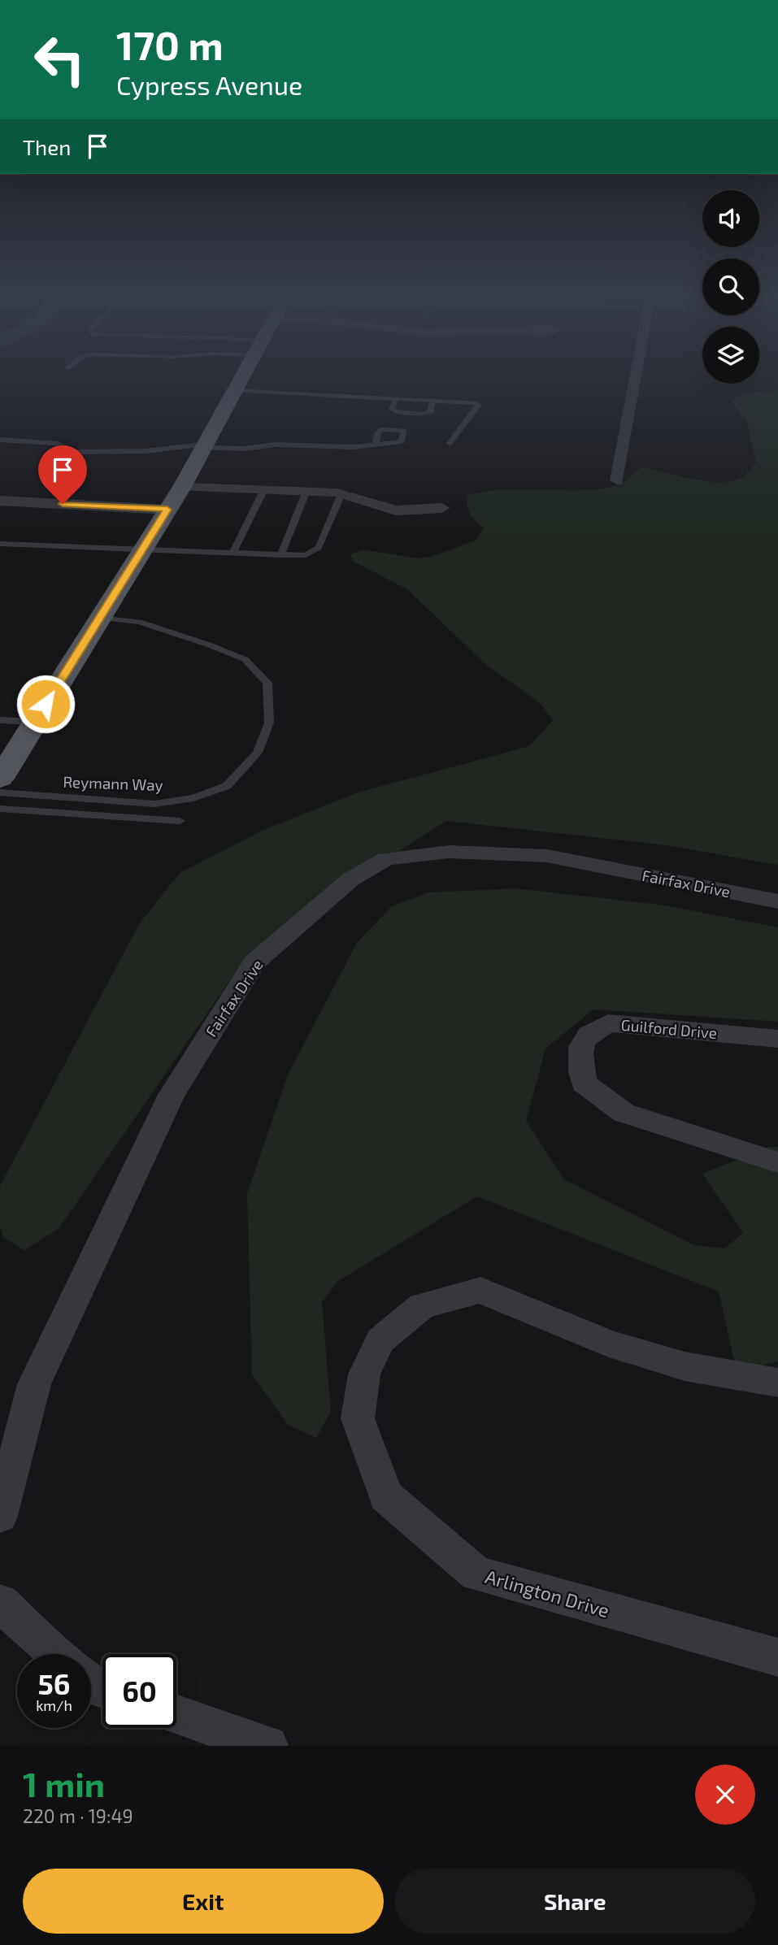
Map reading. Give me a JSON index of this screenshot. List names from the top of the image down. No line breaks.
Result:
{"streets":{"street":["Fairfax Drive","Guilford Drive","Arlington Drive"],"lane":["Reymann Way"]},"page":{"turn":["170 m","Cypress Avenue"],"then":"Then","speed":"56 km/h","limit":"60","heading":["1 min","220 m · 19:49"],"buttons":["Exit","Share"]}}
